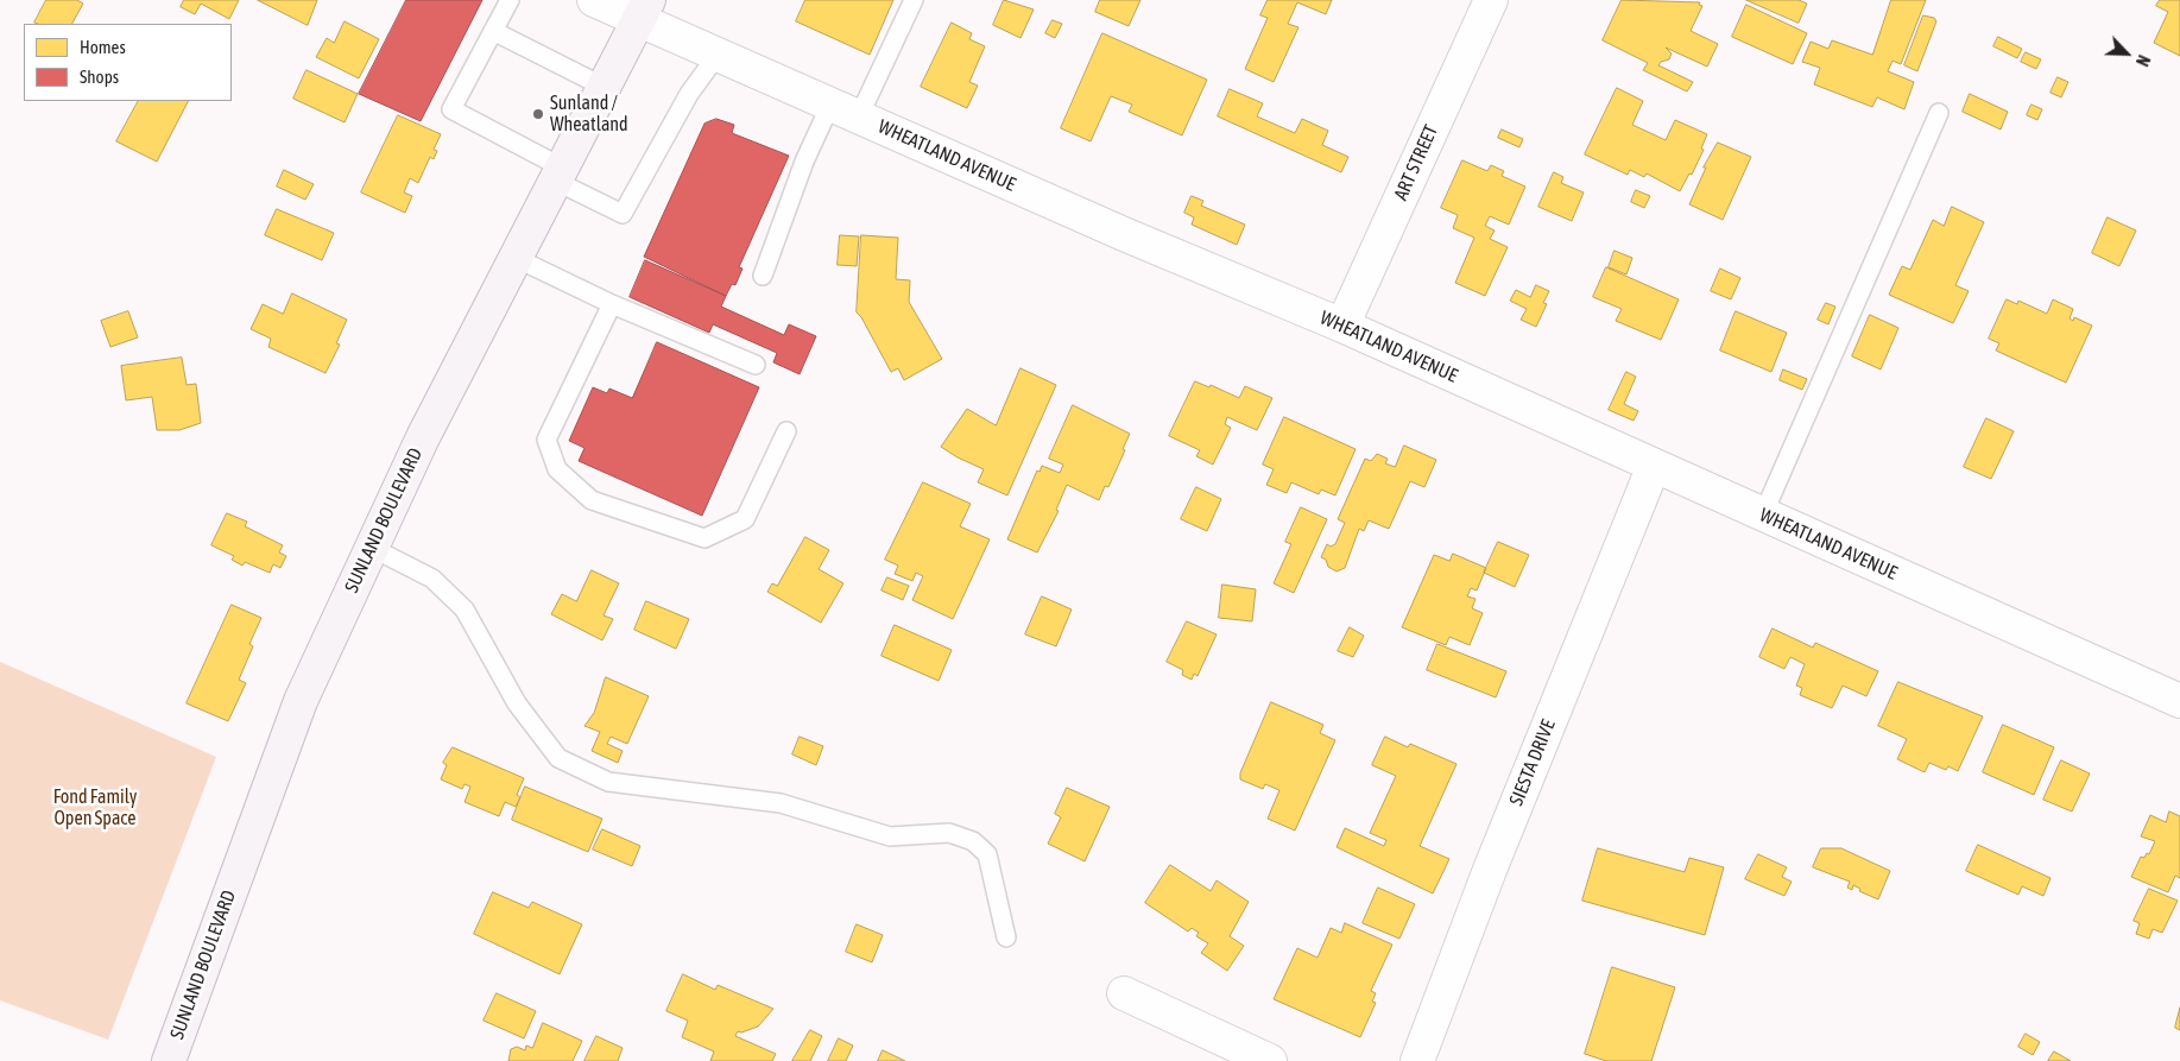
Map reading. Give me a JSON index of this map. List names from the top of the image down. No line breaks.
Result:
{"streets":{"main road":["SUNLAND BOULEVARD"],"street":["WHEATLAND AVENUE","ART STREET","SIESTA DRIVE"]},"crossings":[["WHEATLAND AVENUE","ART STREET"],["WHEATLAND AVENUE","SUNLAND BOULEVARD"],["WHEATLAND AVENUE","SIESTA DRIVE"]],"parks":["Fond Family Open Space"],"places":["Sunland / Wheatland"],"legend":["Homes","Shops"],"north":"bottom right"}
